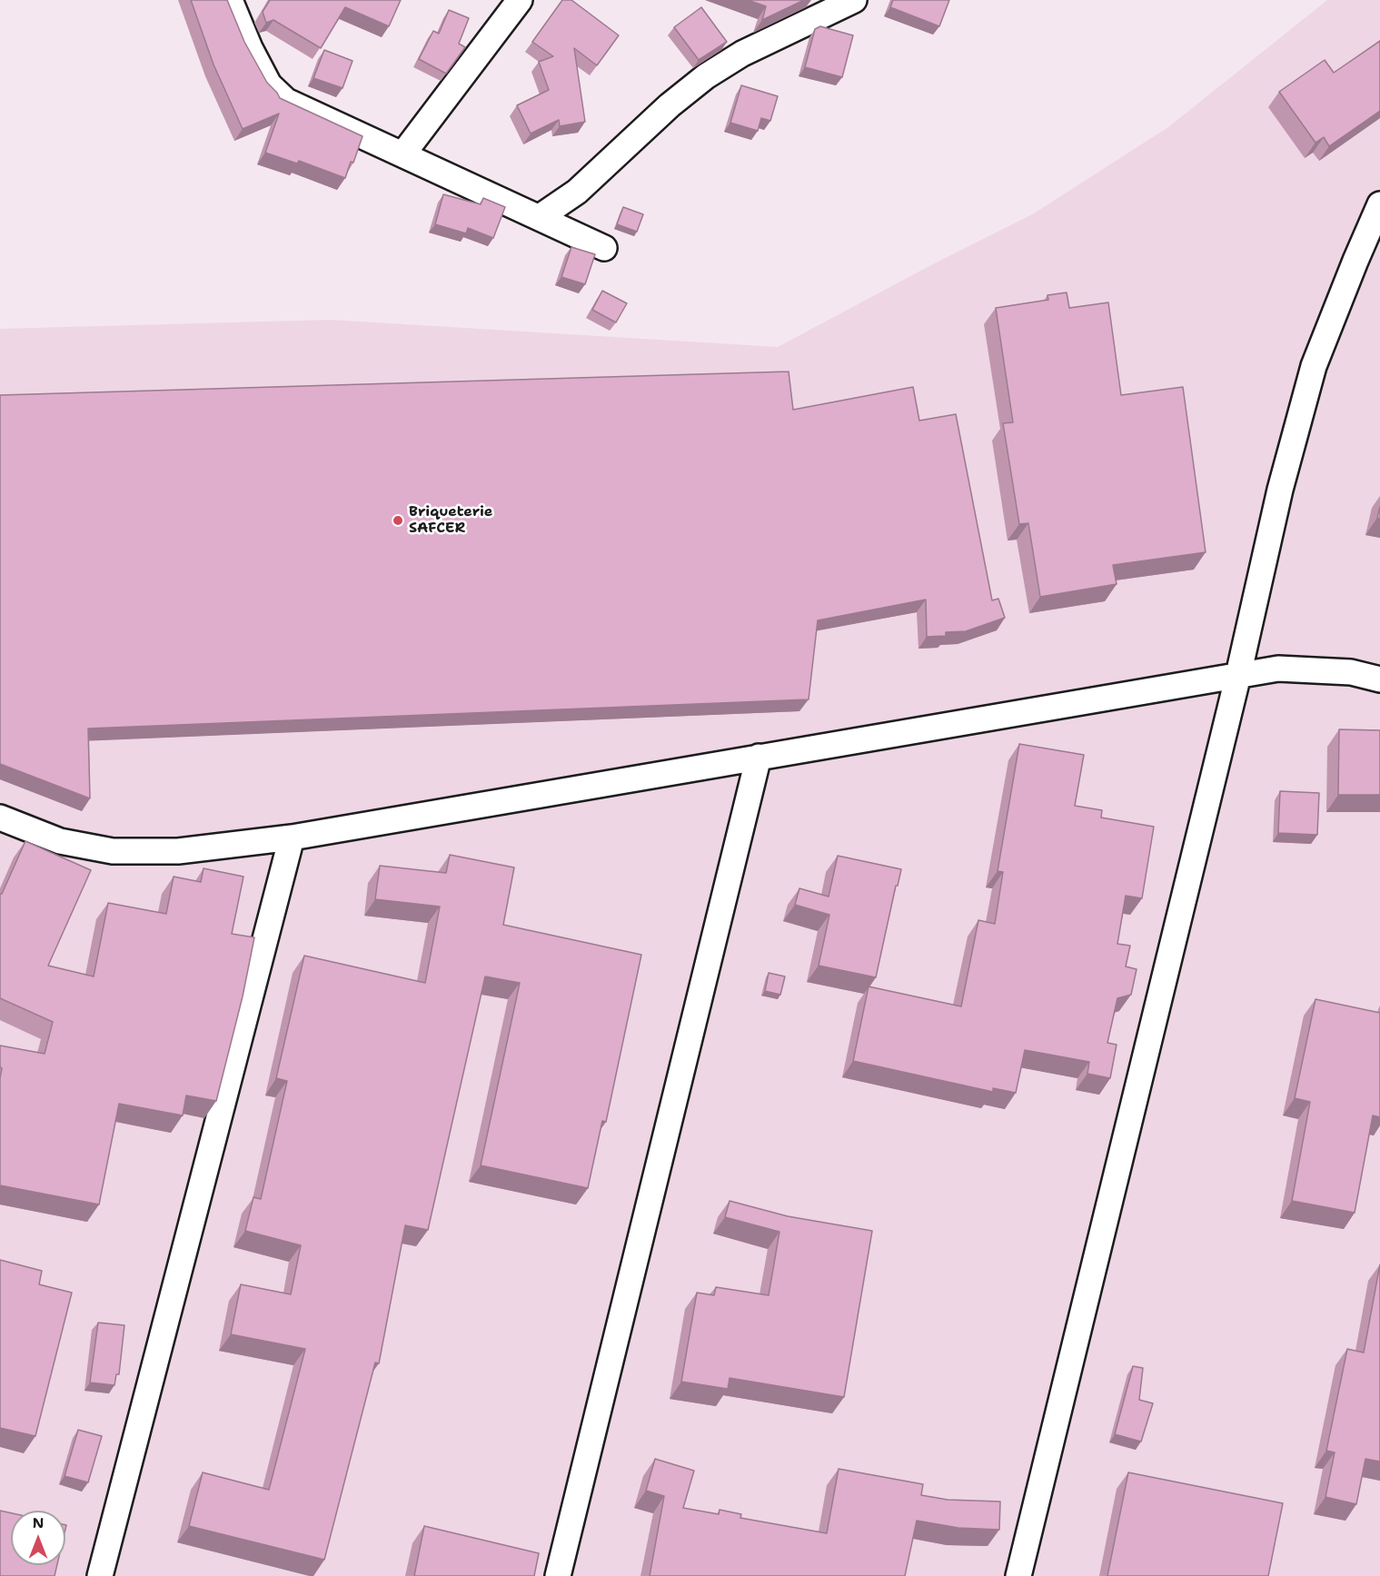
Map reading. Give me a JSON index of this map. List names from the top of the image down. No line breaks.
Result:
{"places":["Briqueterie SAFCER"],"north":"top"}
